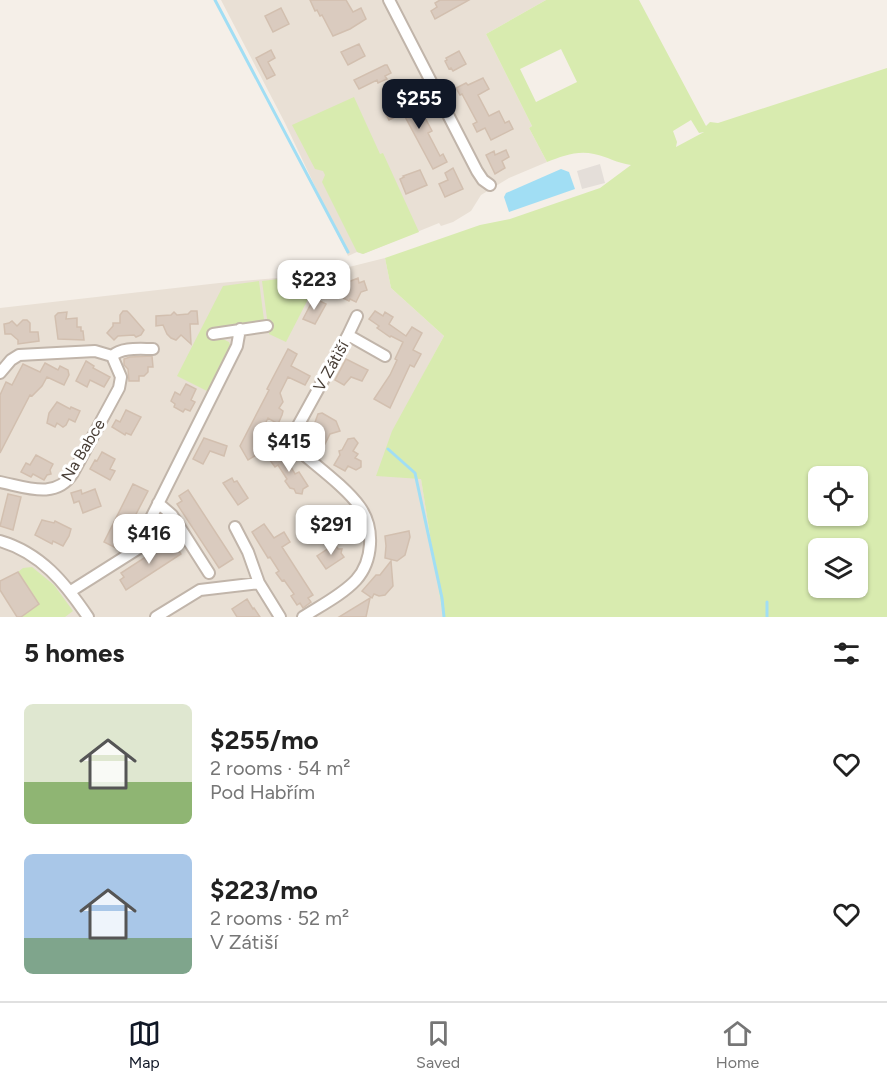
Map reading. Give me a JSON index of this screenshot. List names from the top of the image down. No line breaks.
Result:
{"streets":{"street":["V Zátiší","Na Babce"]},"page":{"price":["$255","$223","$415","$291","$416"],"heading":"5 homes","list":[{"name":"$255/mo","note":"2 rooms · 54 m² · Pod Habřím"},{"name":"$223/mo","note":"2 rooms · 52 m² · V Zátiší"}],"tabs":["Map","Saved","Home"]}}
